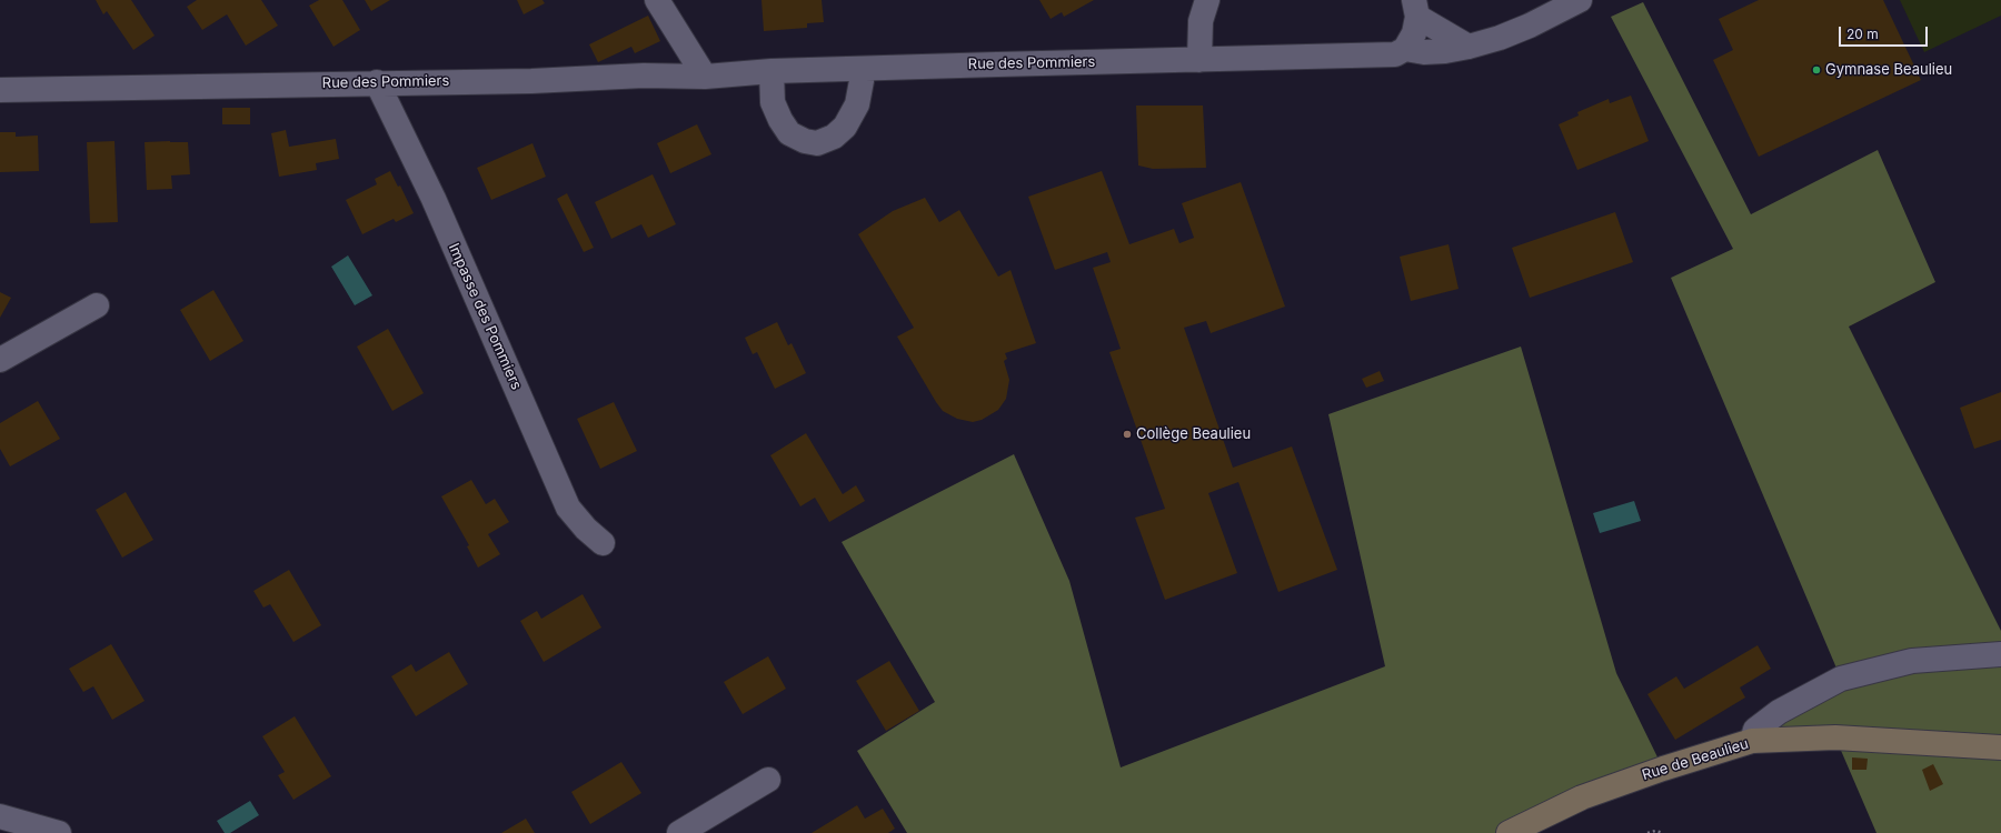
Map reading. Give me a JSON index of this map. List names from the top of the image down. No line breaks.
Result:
{"streets":{"street":["Rue des Pommiers","Impasse des Pommiers","Rue de Beaulieu"]},"crossings":[["Rue des Pommiers","Impasse des Pommiers"]],"places":["Gymnase Beaulieu","Collège Beaulieu"],"scale_bar":"20 m"}
